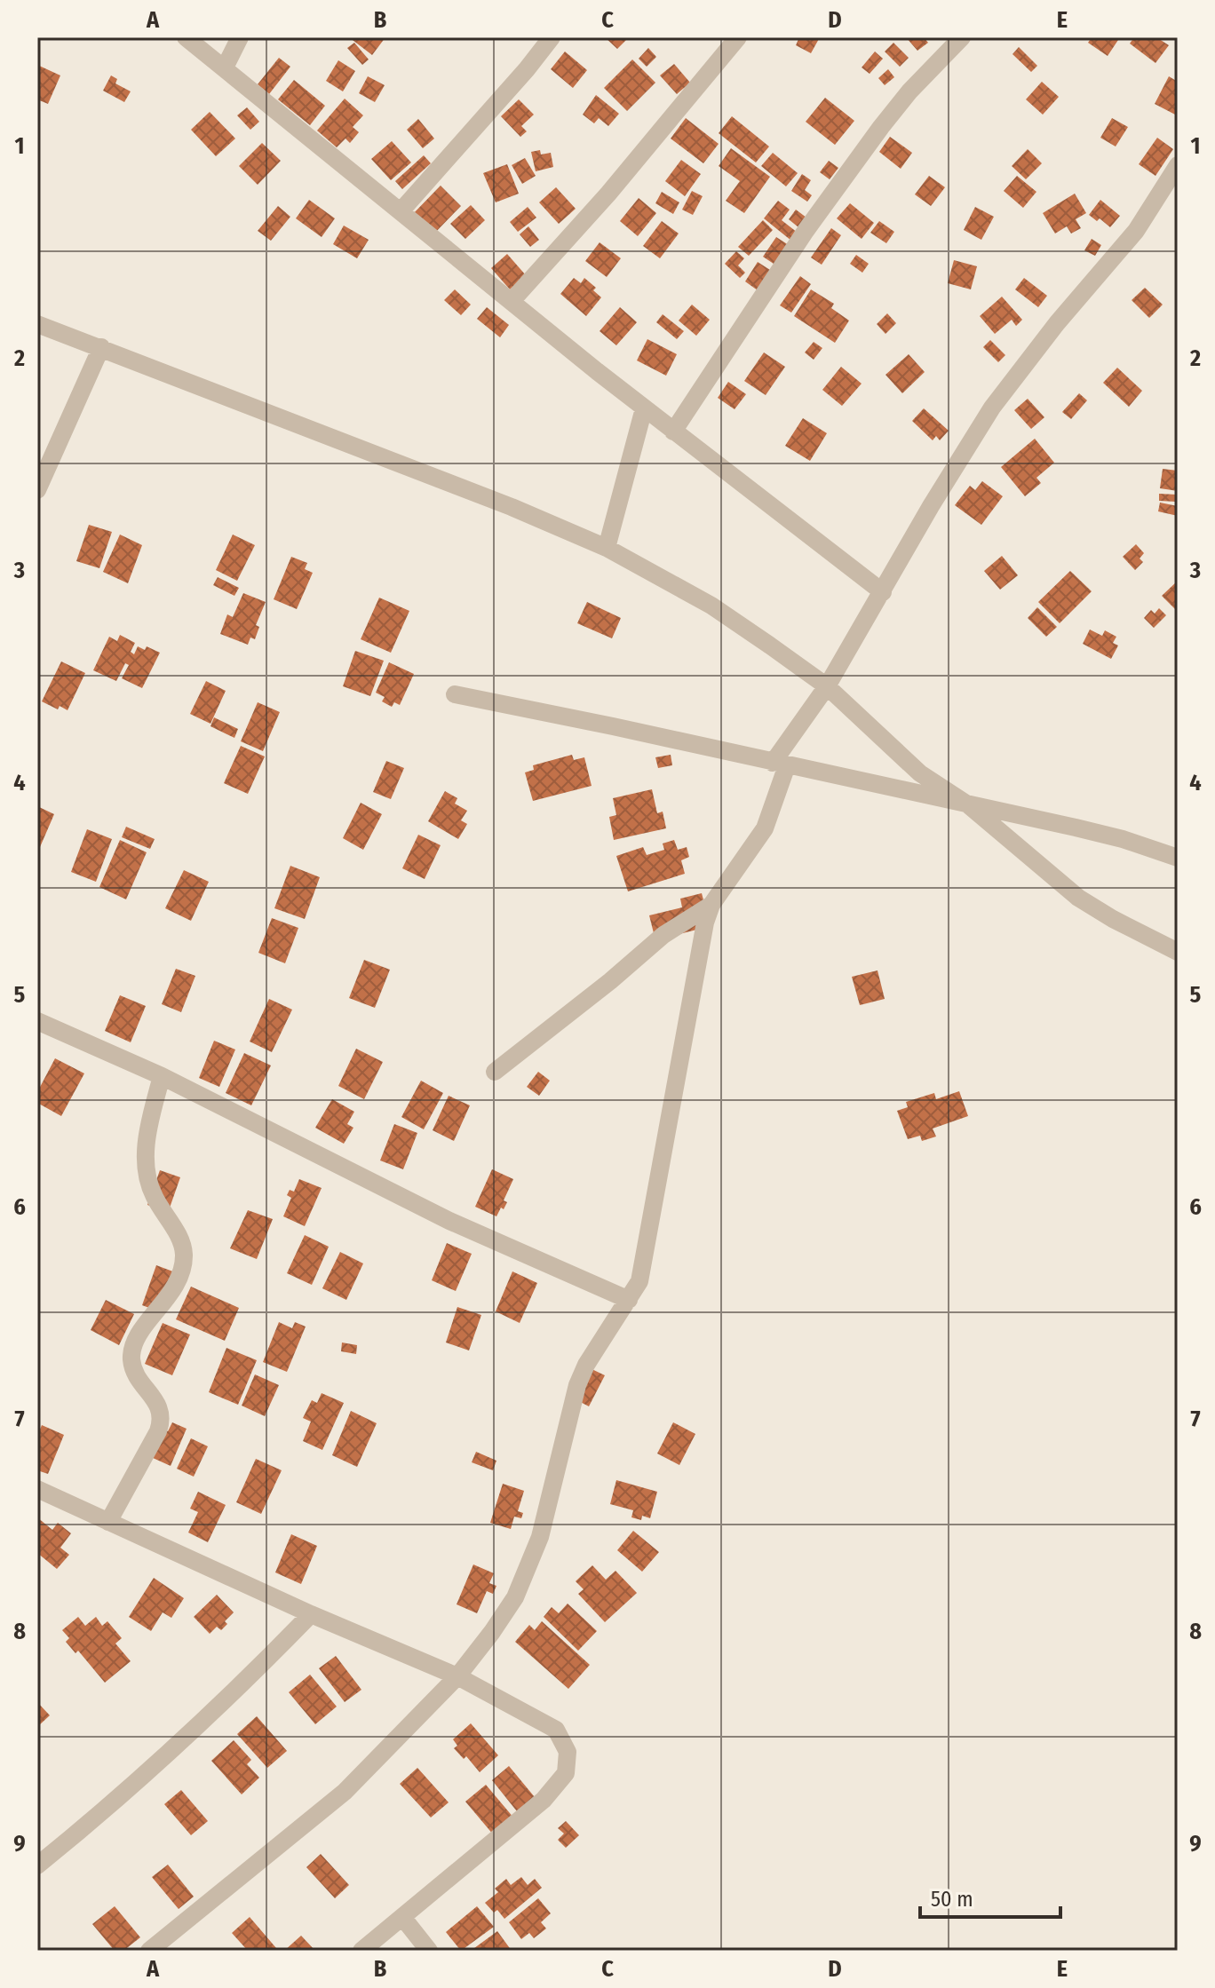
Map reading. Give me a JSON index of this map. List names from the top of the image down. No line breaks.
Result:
{"scale_bar":"50 m","grid":{"columns":["A","B","C","D","E"],"rows":["1","2","3","4","5","6","7","8","9"]}}
